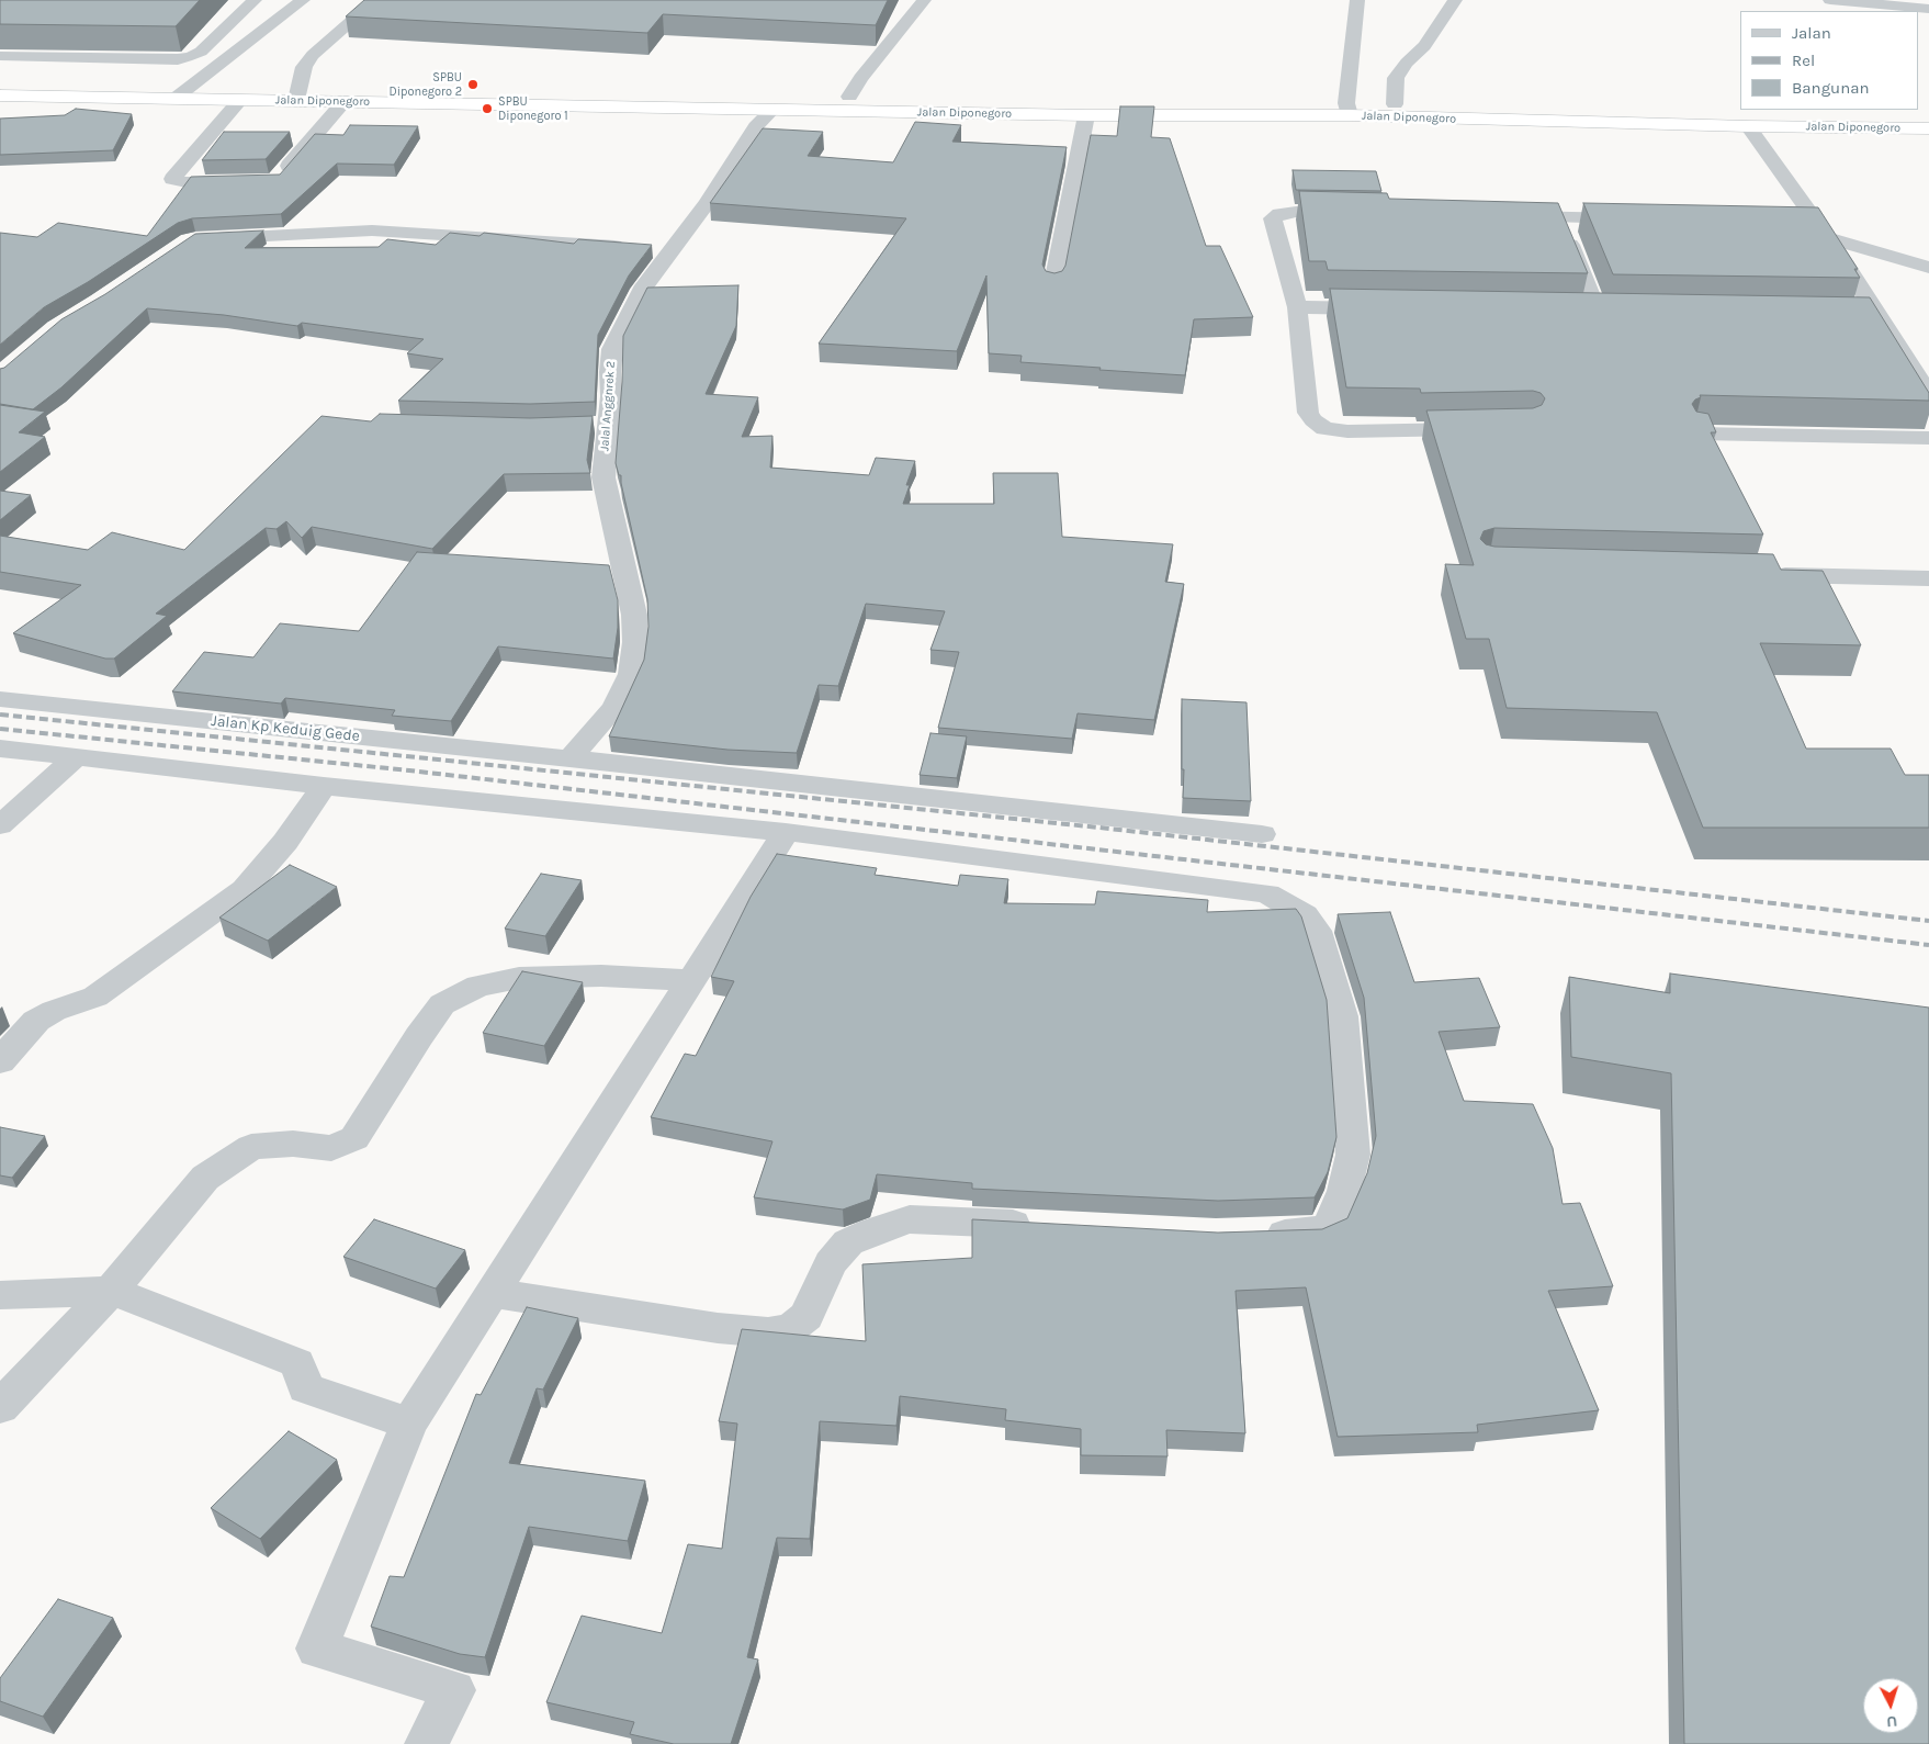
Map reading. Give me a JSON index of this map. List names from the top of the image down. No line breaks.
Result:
{"streets":{"highway":["Jalan Diponegoro"],"street":["Jalal Anggnrek 2","Jalan Kp Keduig Gede"]},"crossings":[["Jalan Diponegoro","Jalal Anggnrek 2"],["Jalal Anggnrek 2","Jalan Kp Keduig Gede"]],"places":["SPBU Diponegoro 2","SPBU Diponegoro 1"],"legend":["Jalan","Rel","Bangunan"],"north":"bottom"}
